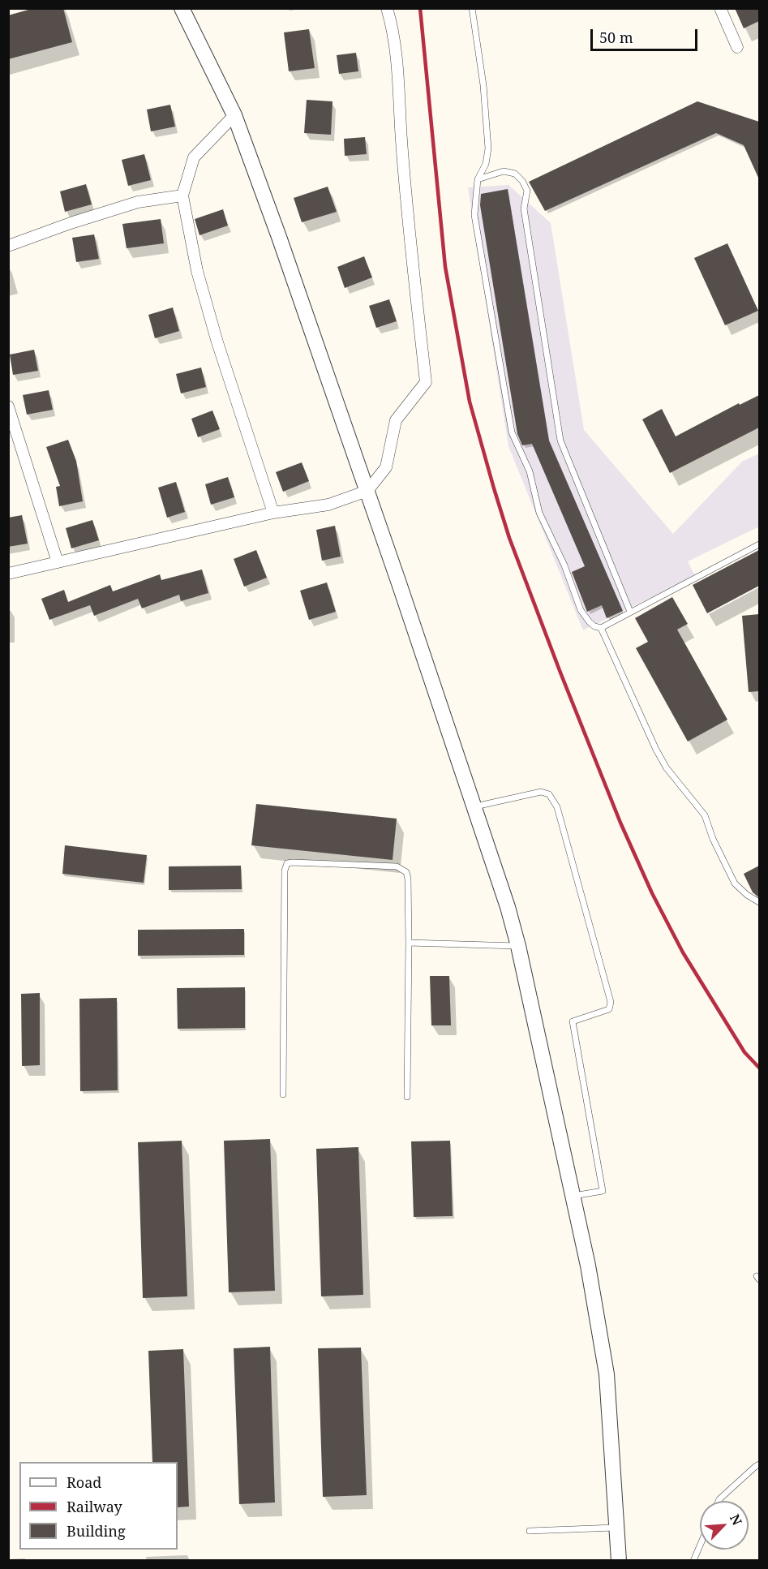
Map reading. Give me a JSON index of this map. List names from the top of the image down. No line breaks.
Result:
{"legend":["Road","Railway","Building"],"scale_bar":"50 m","north":"top right"}
